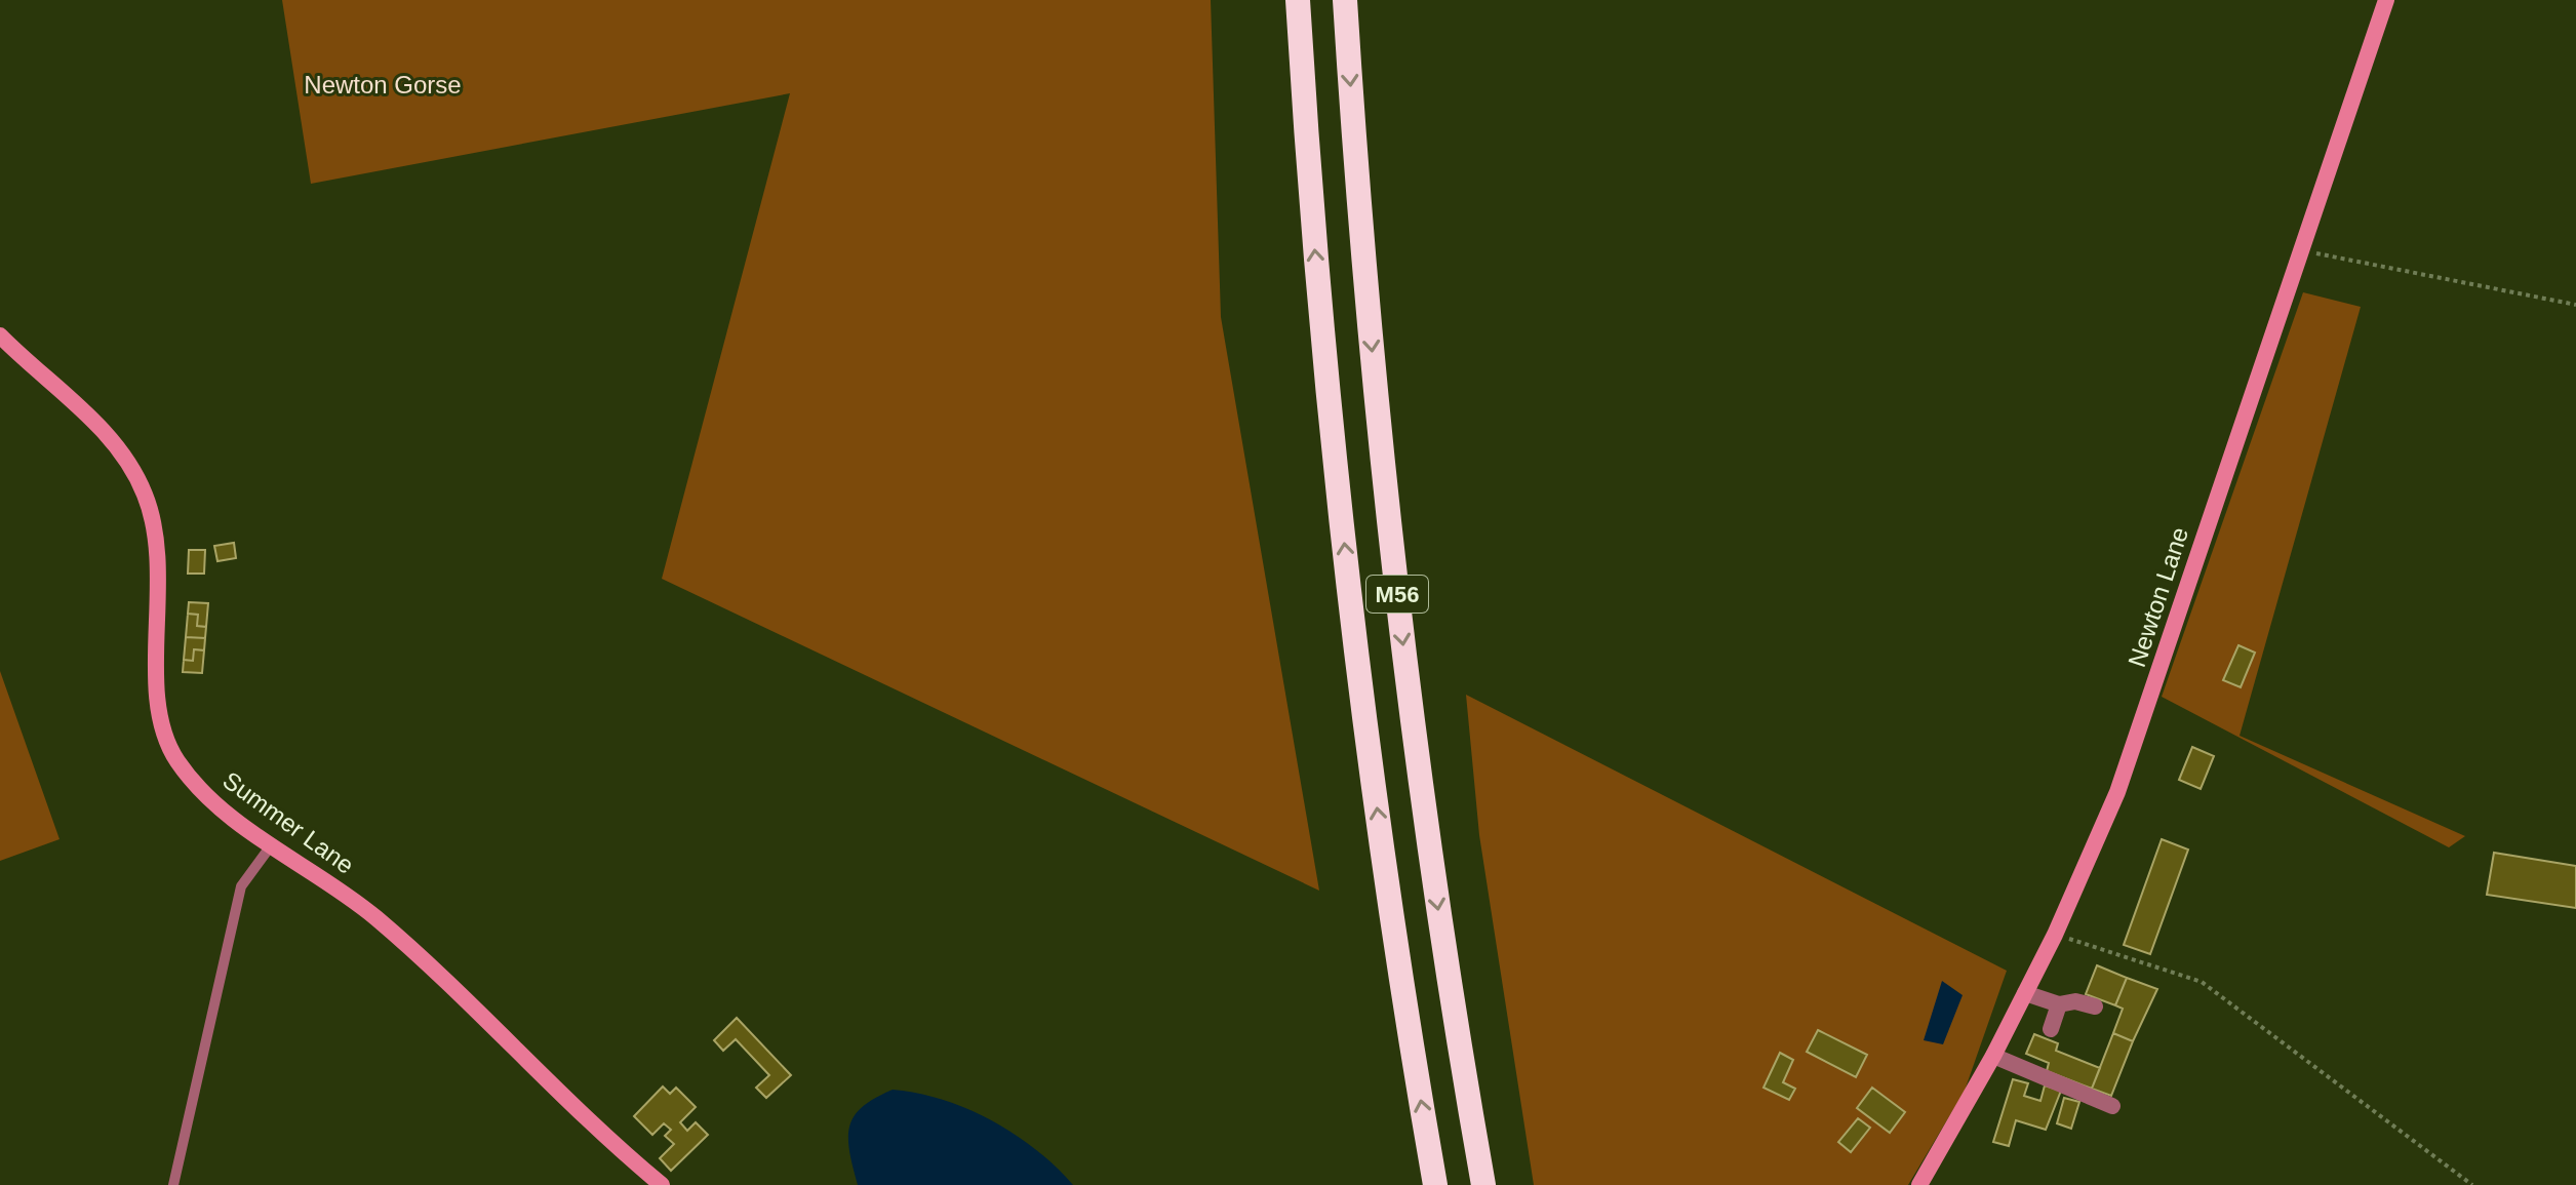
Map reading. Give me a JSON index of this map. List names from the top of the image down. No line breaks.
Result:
{"streets":{"highway":["M56"],"street":["Newton Lane","Summer Lane"]},"parks":["Newton Gorse"]}
